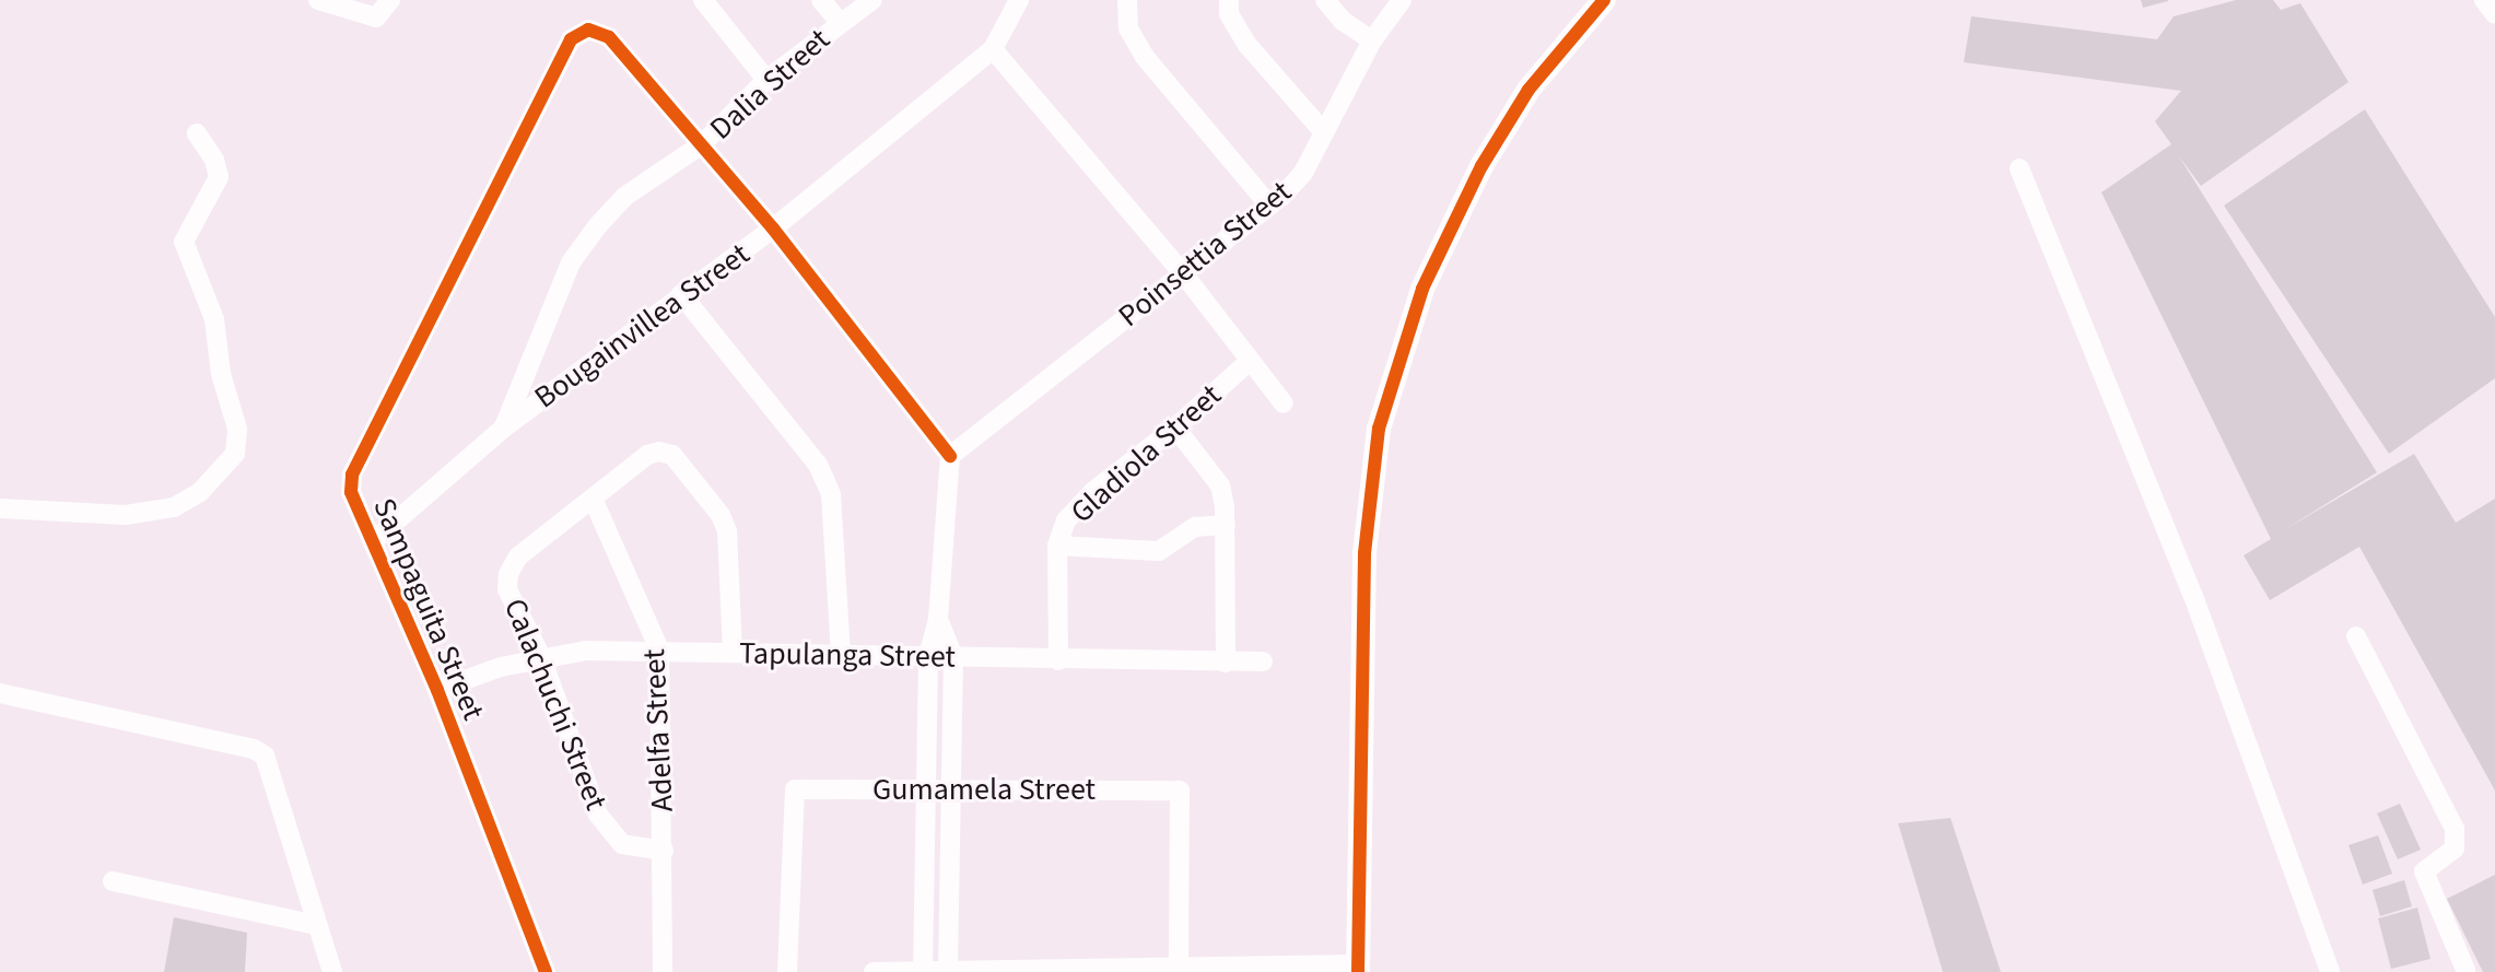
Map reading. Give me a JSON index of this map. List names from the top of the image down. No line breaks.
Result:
{"streets":{"street":["Dalia Street","Poinsettia Street","Bougainvillea Street","Gladiola Street","Sampaguita Street","Tapulanga Street","Calachuchi Street","Adelfa Street","Gumamela Street"]},"crossings":[["Dalia Street","Bougainvillea Street"],["Dalia Street","Sampaguita Street"],["Bougainvillea Street","Sampaguita Street"],["Gladiola Street","Tapulanga Street"],["Sampaguita Street","Tapulanga Street"],["Tapulanga Street","Calachuchi Street"],["Tapulanga Street","Adelfa Street"],["Calachuchi Street","Adelfa Street"]]}
